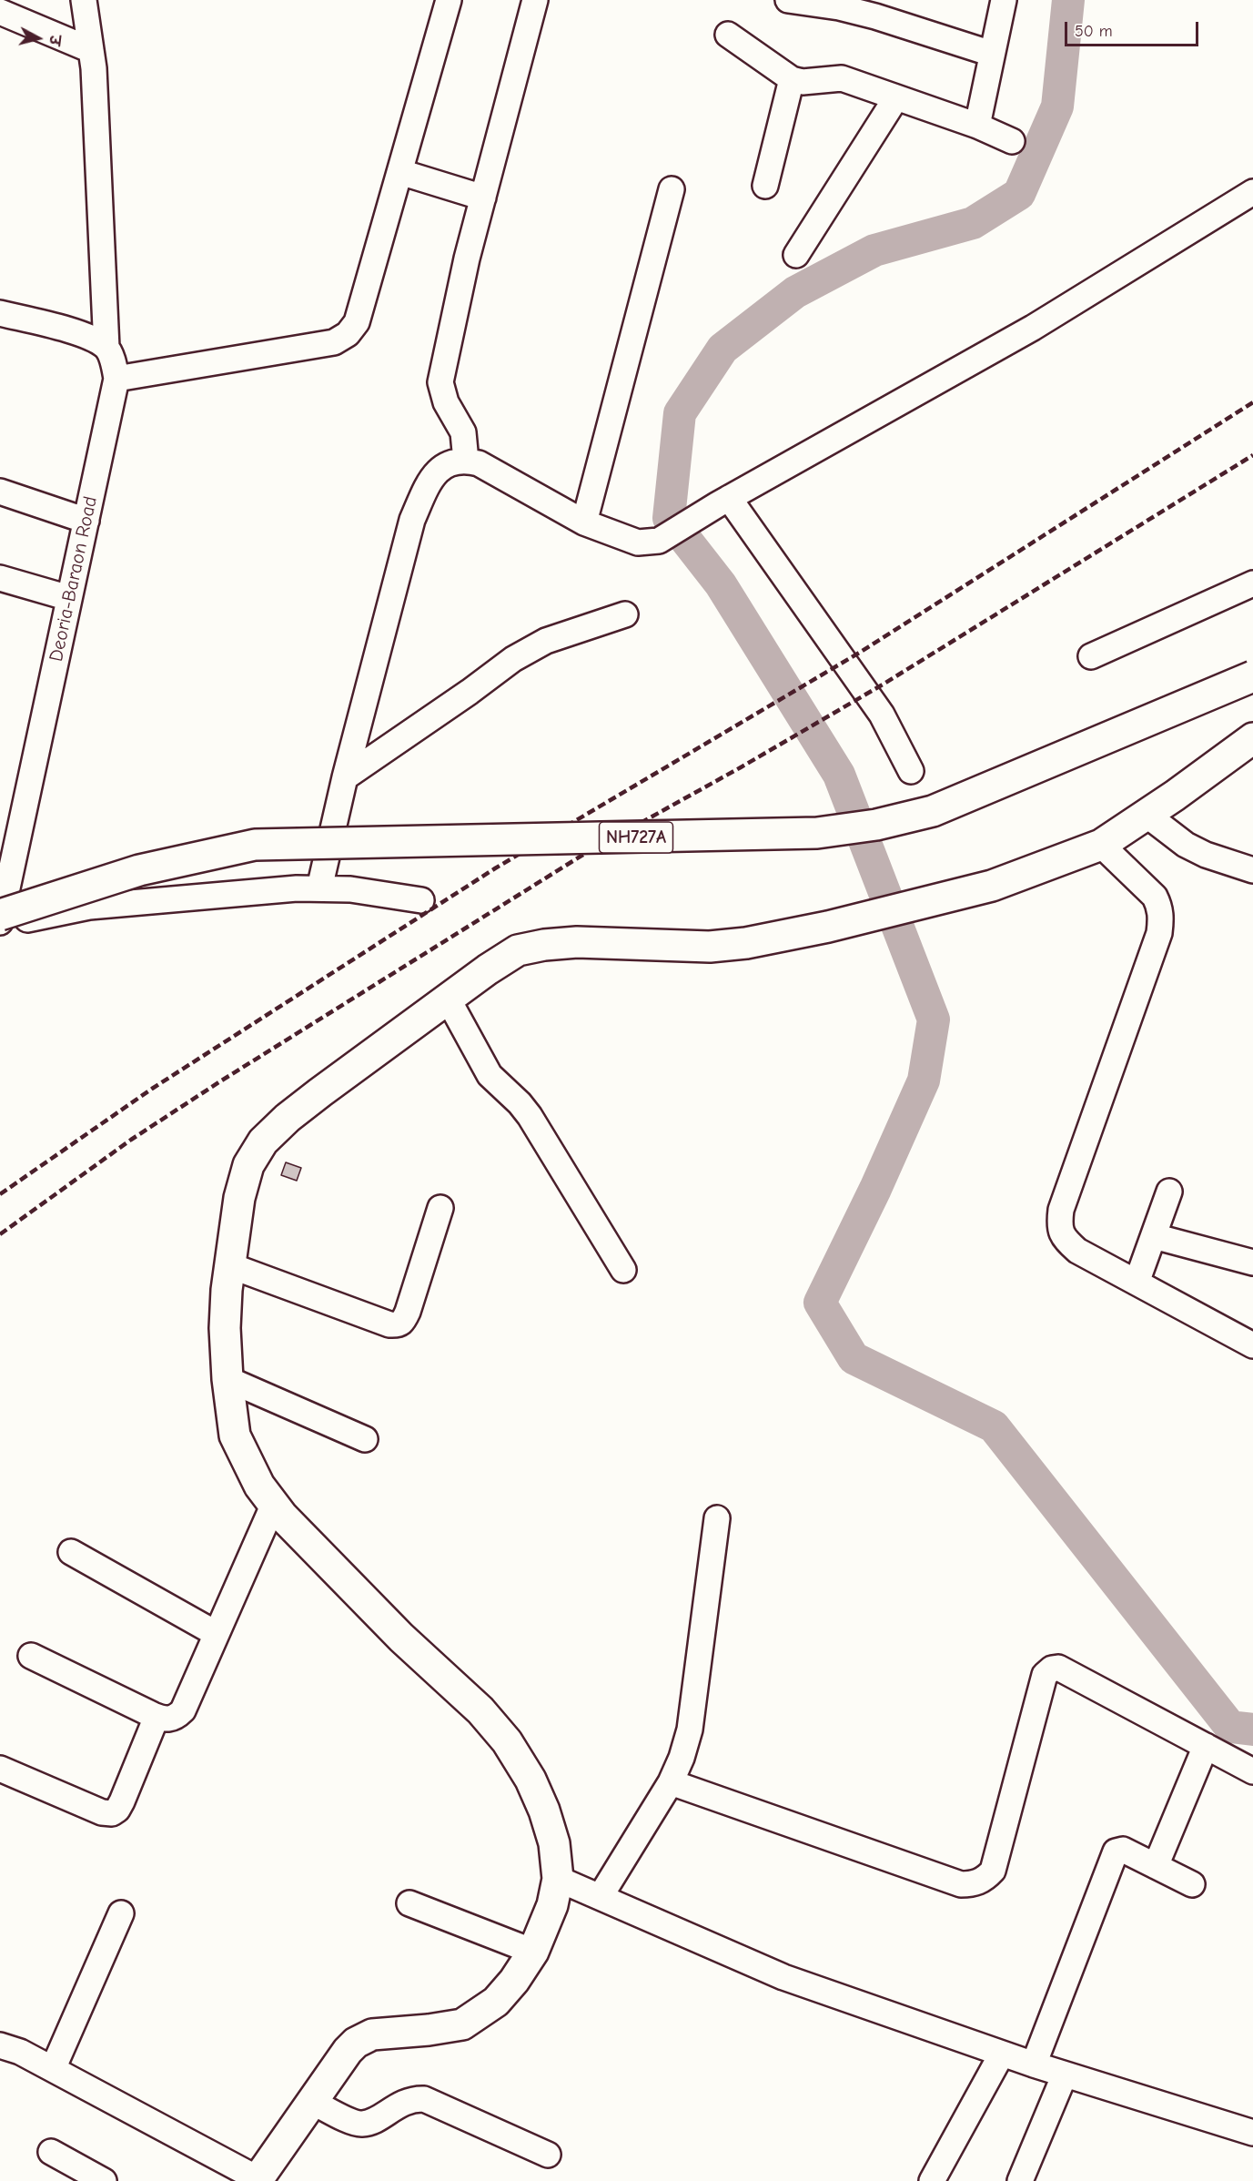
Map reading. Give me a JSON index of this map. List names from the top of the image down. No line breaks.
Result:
{"streets":{"main road":["NH727A"],"street":["Deoria-Baraon Road"]},"crossings":[["Deoria-Baraon Road","NH727A"]],"scale_bar":"50 m","north":"right"}
